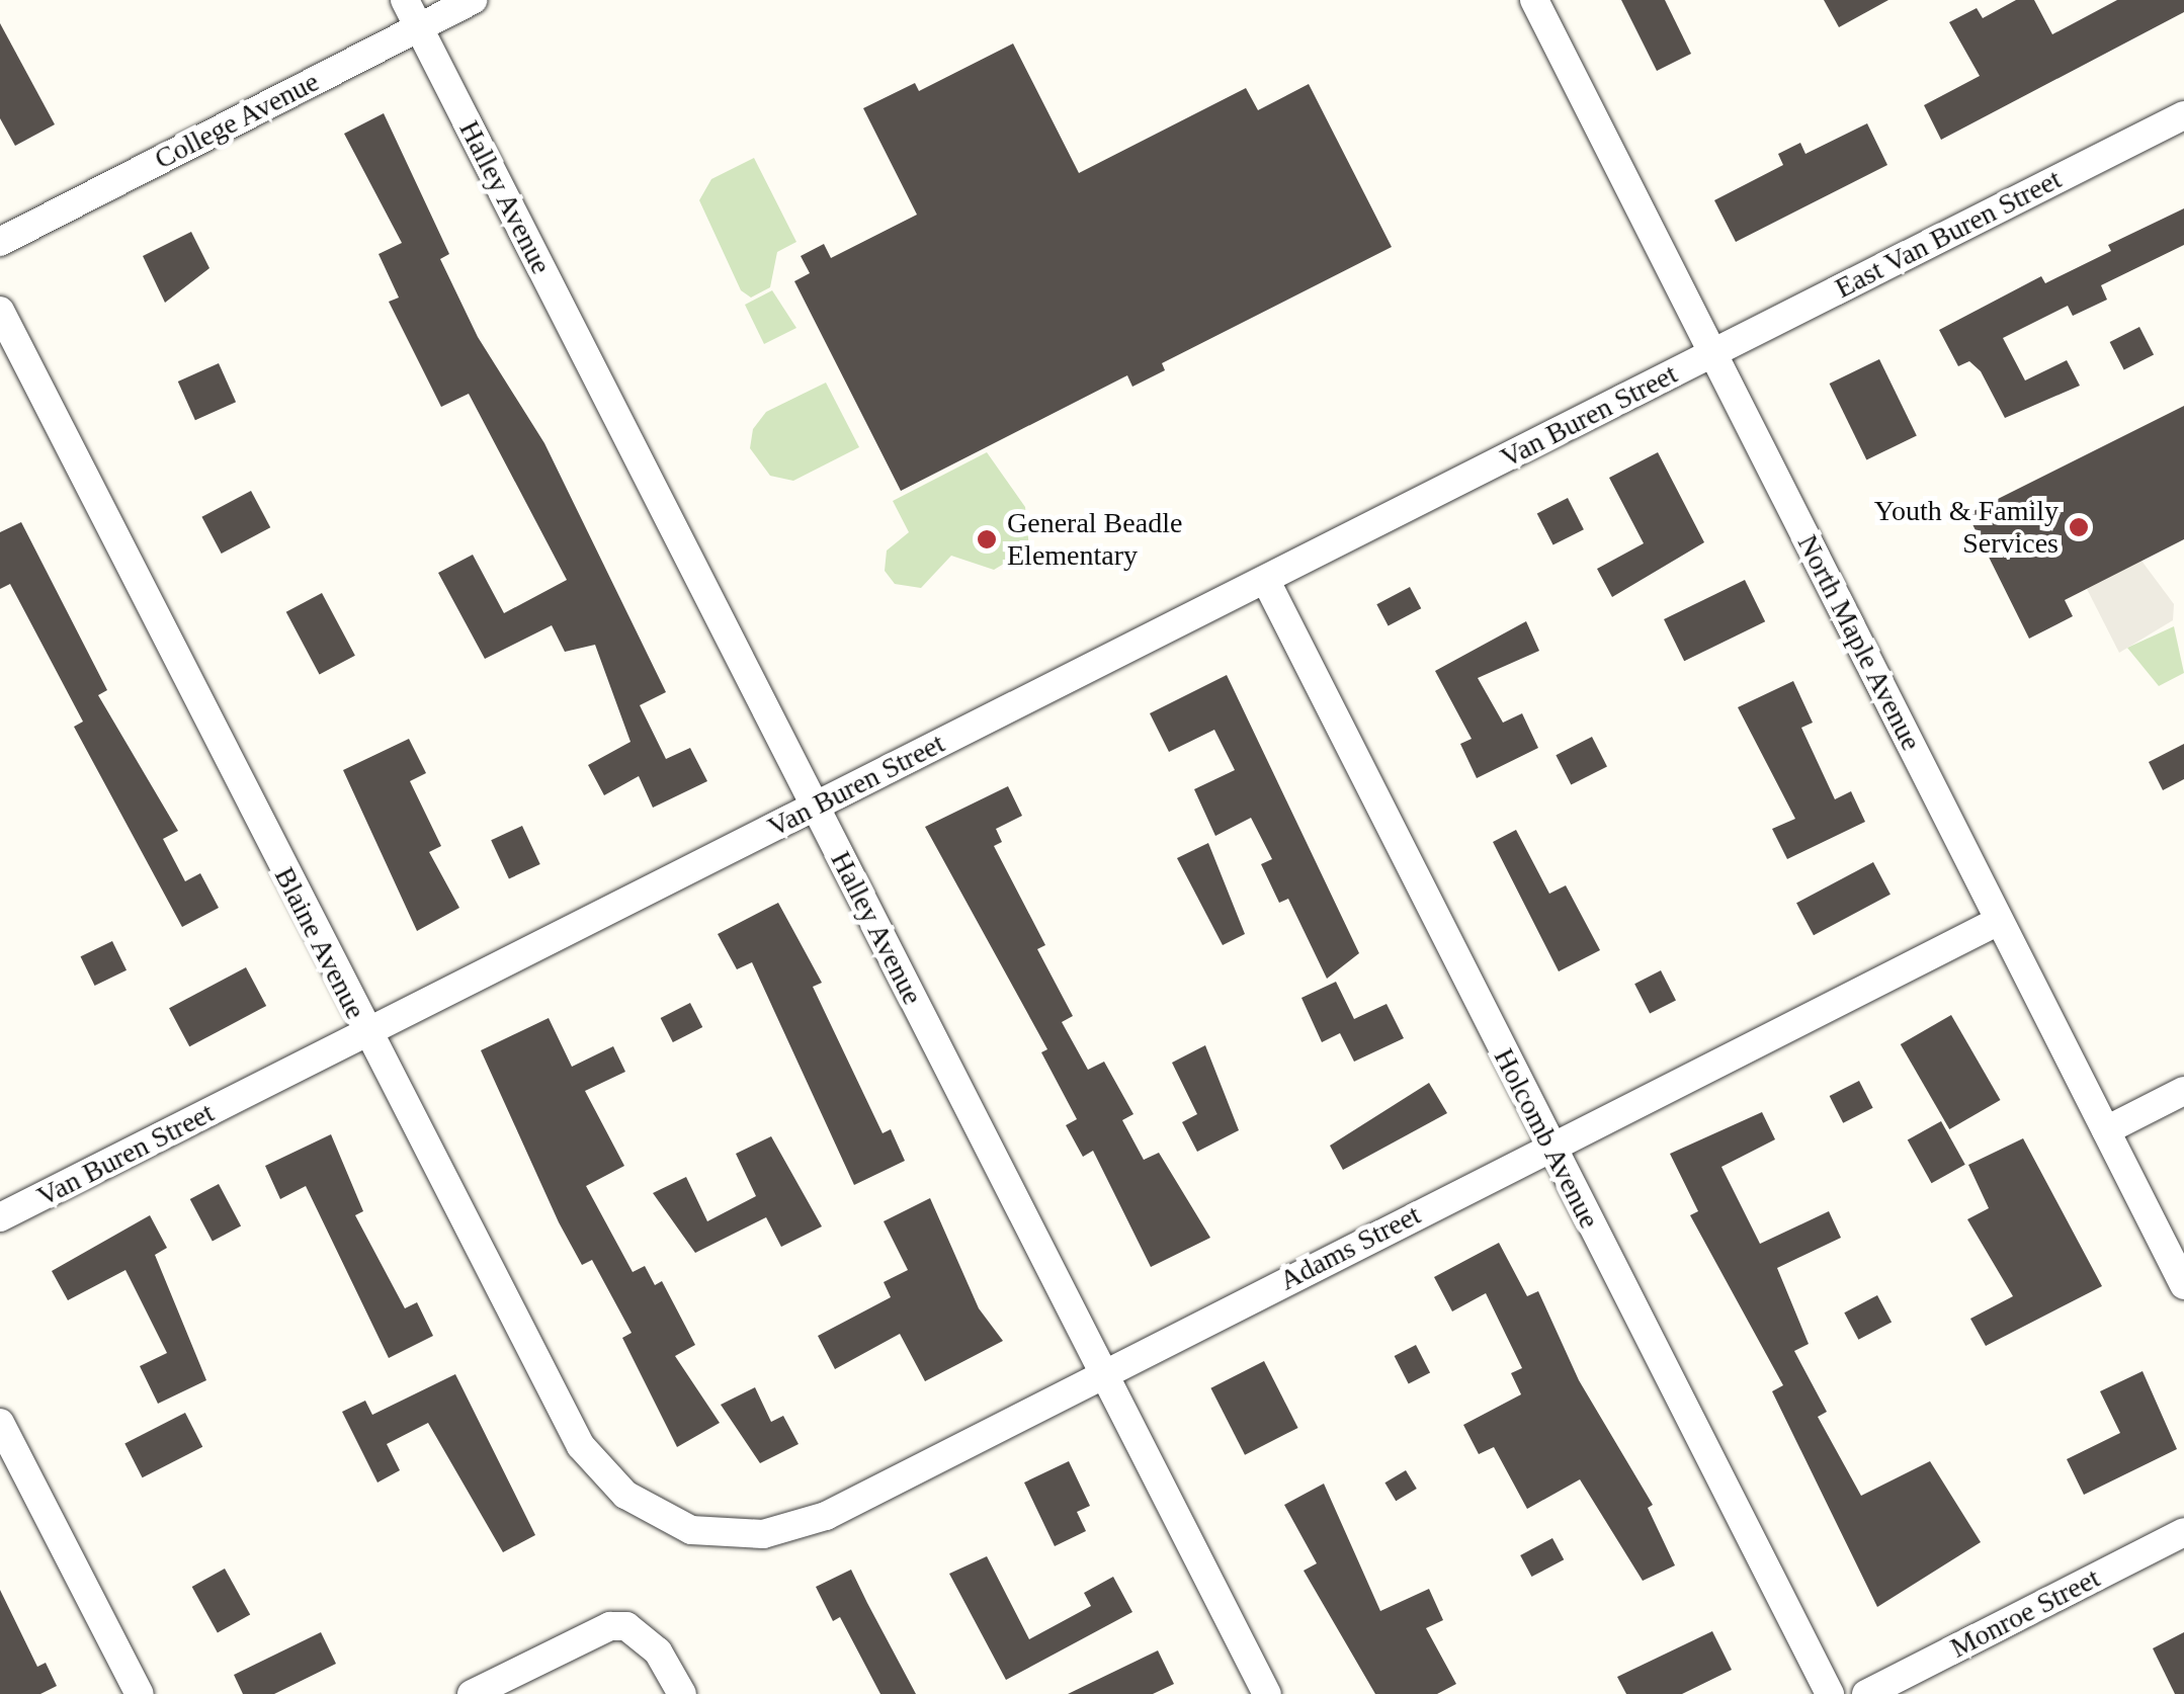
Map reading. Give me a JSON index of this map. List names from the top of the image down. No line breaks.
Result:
{"streets":{"street":["College Avenue","Halley Avenue","East Van Buren Street","Van Buren Street","North Maple Avenue","Blaine Avenue","Holcomb Avenue","Adams Street","Monroe Street"]},"crossings":[["College Avenue","Halley Avenue"],["Halley Avenue","Van Buren Street"],["Halley Avenue","Adams Street"],["East Van Buren Street","Van Buren Street"],["East Van Buren Street","North Maple Avenue"],["Van Buren Street","North Maple Avenue"],["Van Buren Street","Blaine Avenue"],["Van Buren Street","Holcomb Avenue"],["North Maple Avenue","Adams Street"],["Blaine Avenue","Adams Street"],["Holcomb Avenue","Adams Street"]],"places":["Youth & Family Services","General Beadle Elementary"]}
